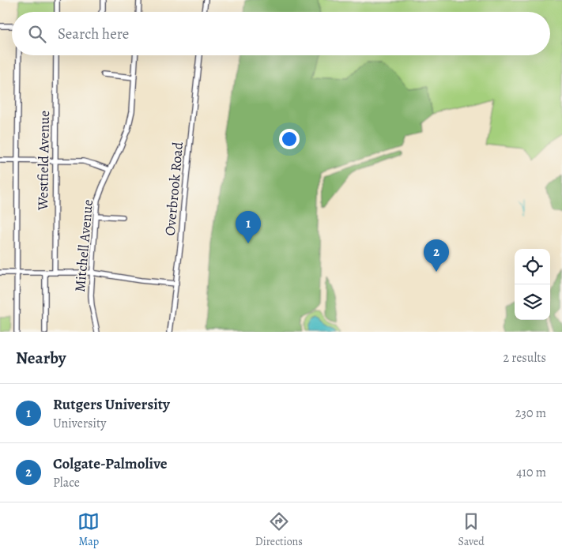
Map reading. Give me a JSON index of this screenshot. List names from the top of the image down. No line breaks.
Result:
{"streets":{"street":["Westfield Avenue","Overbrook Road","Mitchell Avenue"]},"page":{"search":"Search here","pins":["1","2"],"heading":["Nearby","2 results"],"list":[{"mark":"1","name":"Rutgers University","note":"University","value":"230 m"},{"mark":"2","name":"Colgate-Palmolive","note":"Place","value":"410 m"}],"nav":["Map","Directions","Saved"]}}
